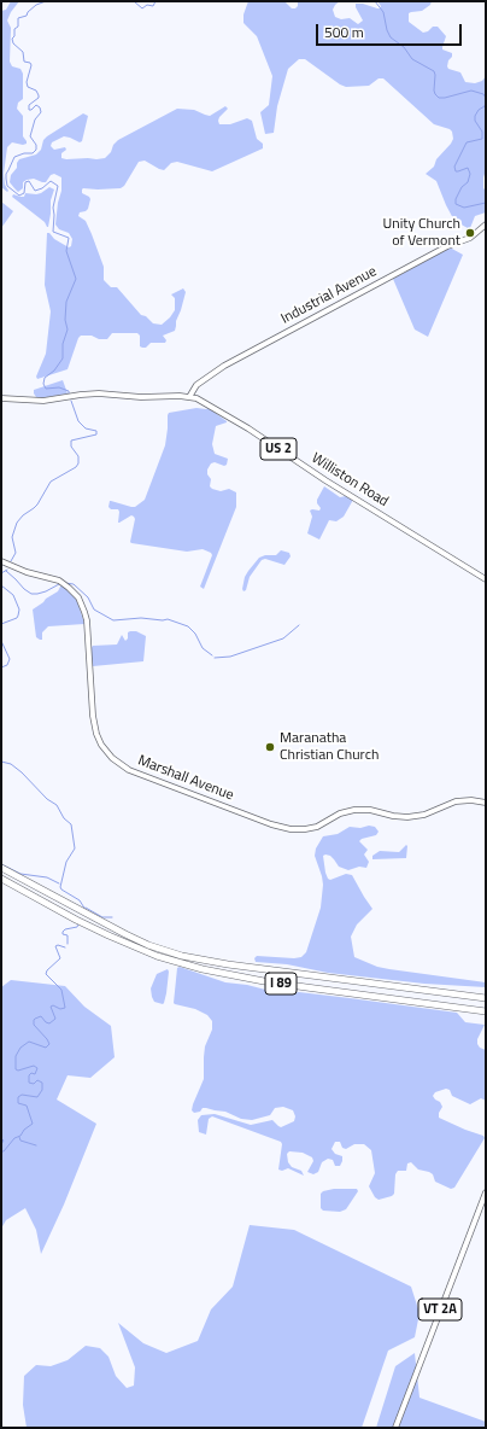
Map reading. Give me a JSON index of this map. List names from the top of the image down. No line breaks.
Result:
{"streets":{"highway":["I 89"],"main road":["Industrial Avenue","US 2","Williston Road","Marshall Avenue","VT 2A"]},"crossings":[["Industrial Avenue","Williston Road"]],"places":["Unity Church of Vermont","Maranatha Christian Church"],"scale_bar":"500 m"}
